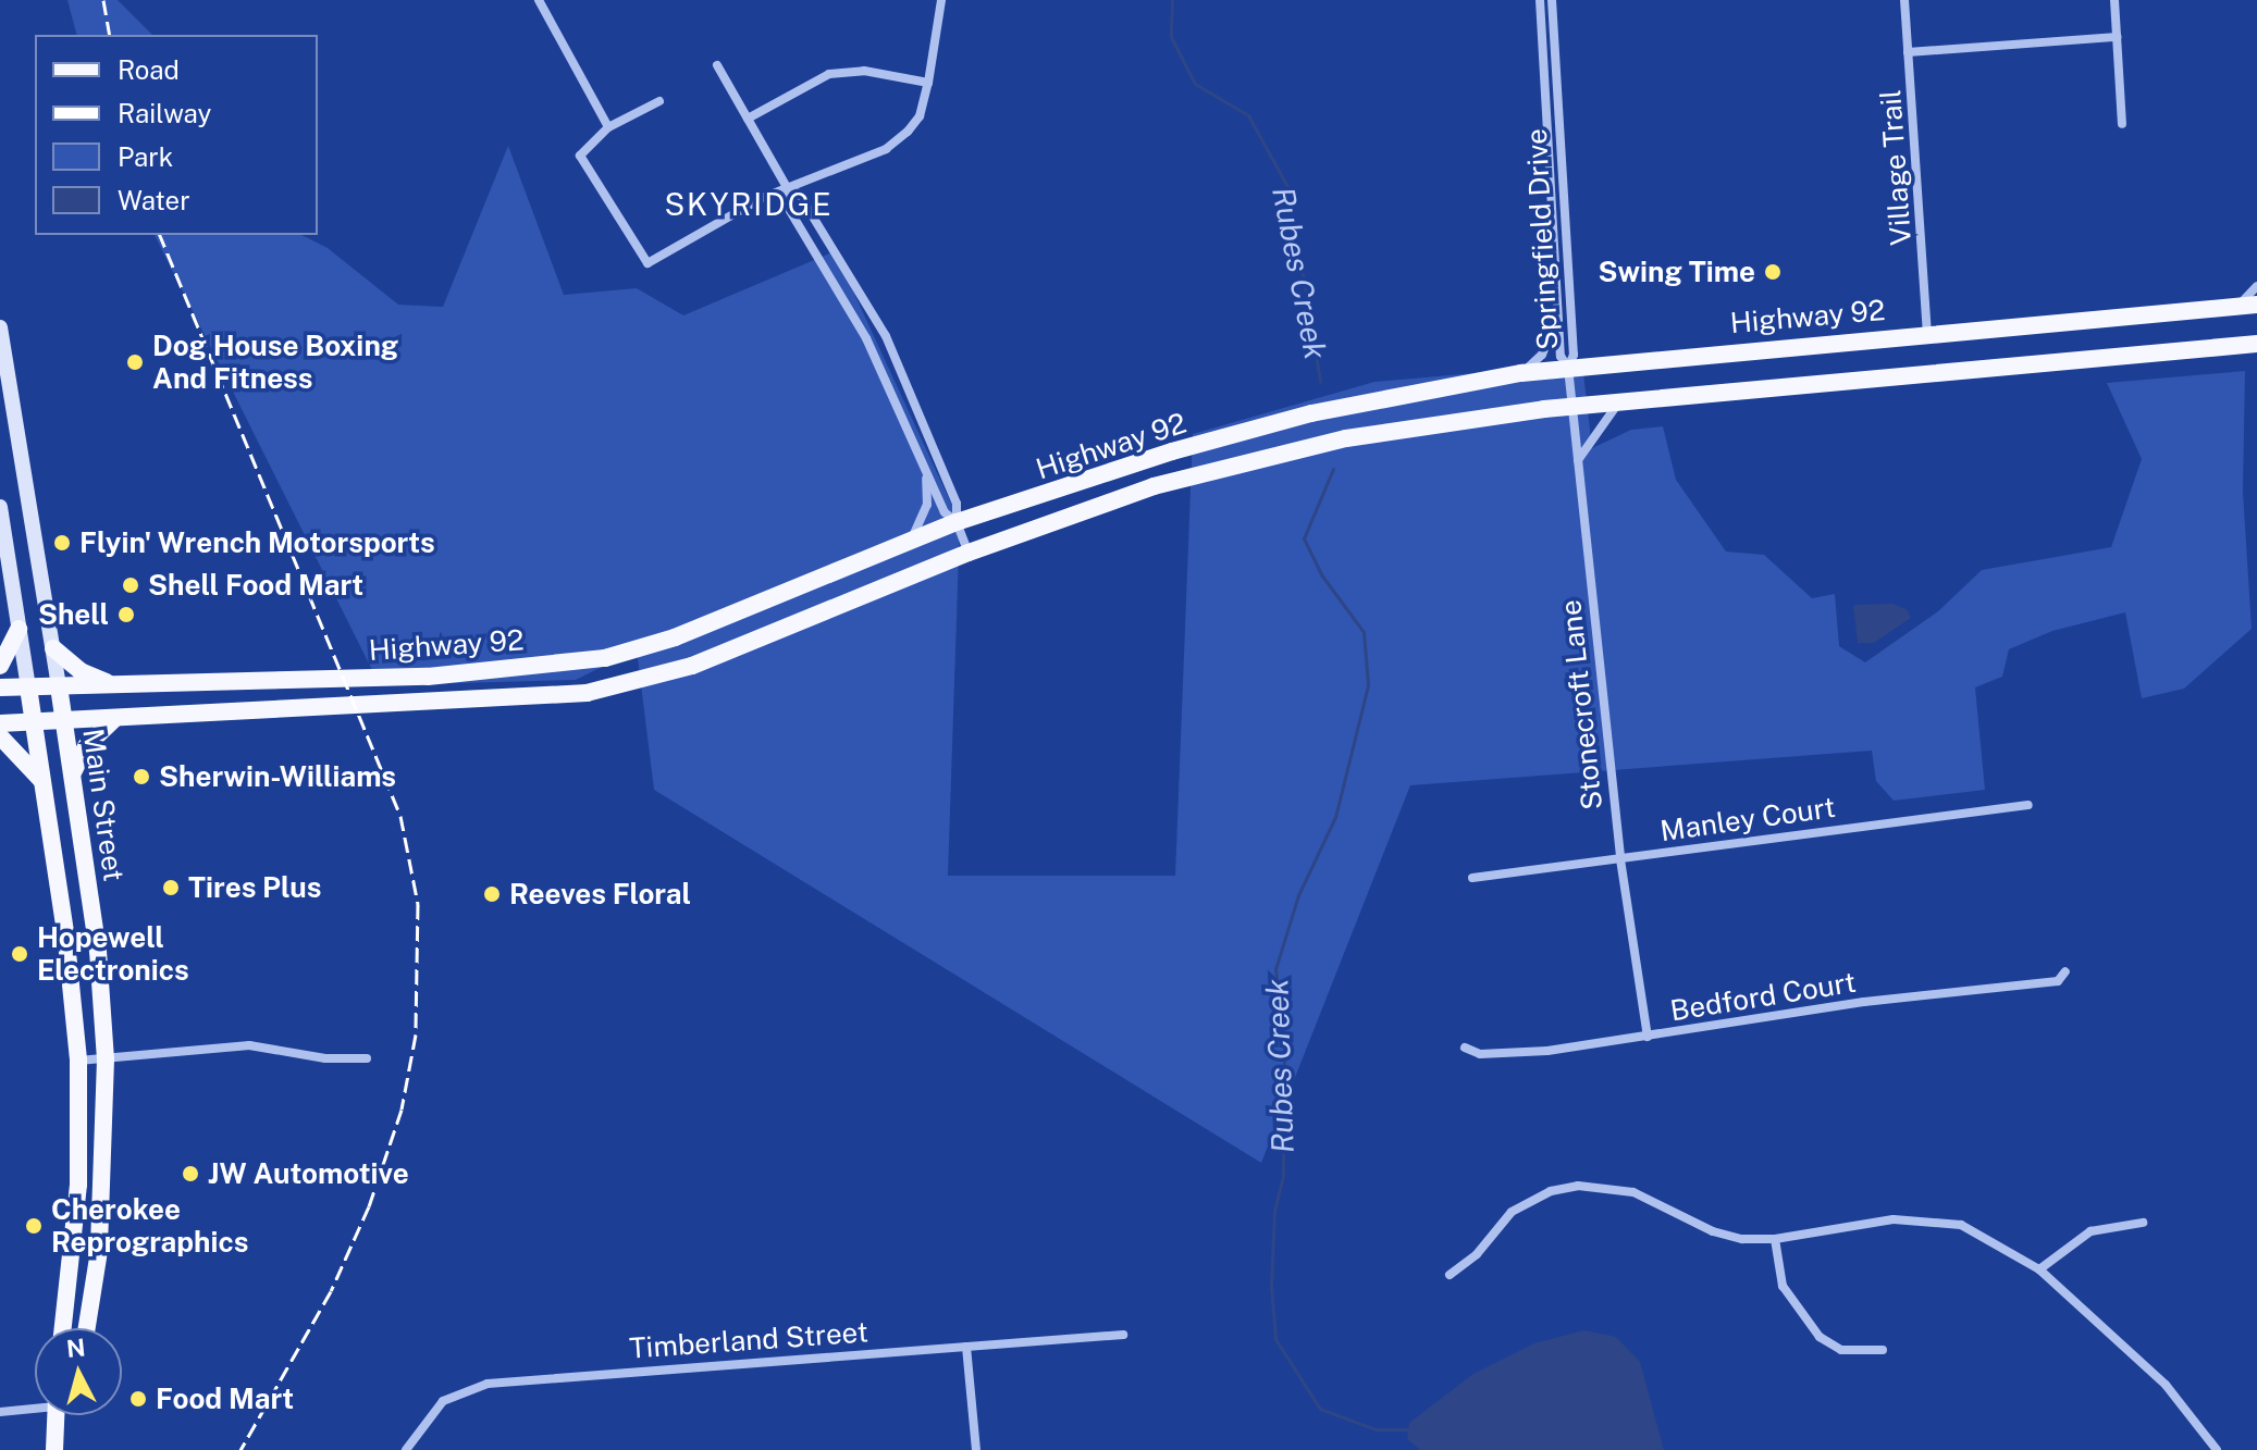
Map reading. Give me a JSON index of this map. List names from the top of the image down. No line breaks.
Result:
{"streets":{"main road":["Highway 92","Main Street"],"street":["Village Trail","Springfield Drive","Stonecroft Lane","Manley Court","Bedford Court","Timberland Street"]},"crossings":[["Village Trail","Highway 92"],["Springfield Drive","Highway 92"],["Springfield Drive","Stonecroft Lane"],["Highway 92","Stonecroft Lane"],["Highway 92","Main Street"],["Stonecroft Lane","Manley Court"],["Stonecroft Lane","Bedford Court"]],"districts":["SKYRIDGE"],"water":["Rubes Creek"],"places":["Swing Time","Dog House Boxing And Fitness","Flyin' Wrench Motorsports","Shell Food Mart","Shell","Sherwin-Williams","Tires Plus","Reeves Floral","Hopewell Electronics","JW Automotive","Cherokee Reprographics","Food Mart"],"legend":["Road","Railway","Park","Water"],"north":"top"}
